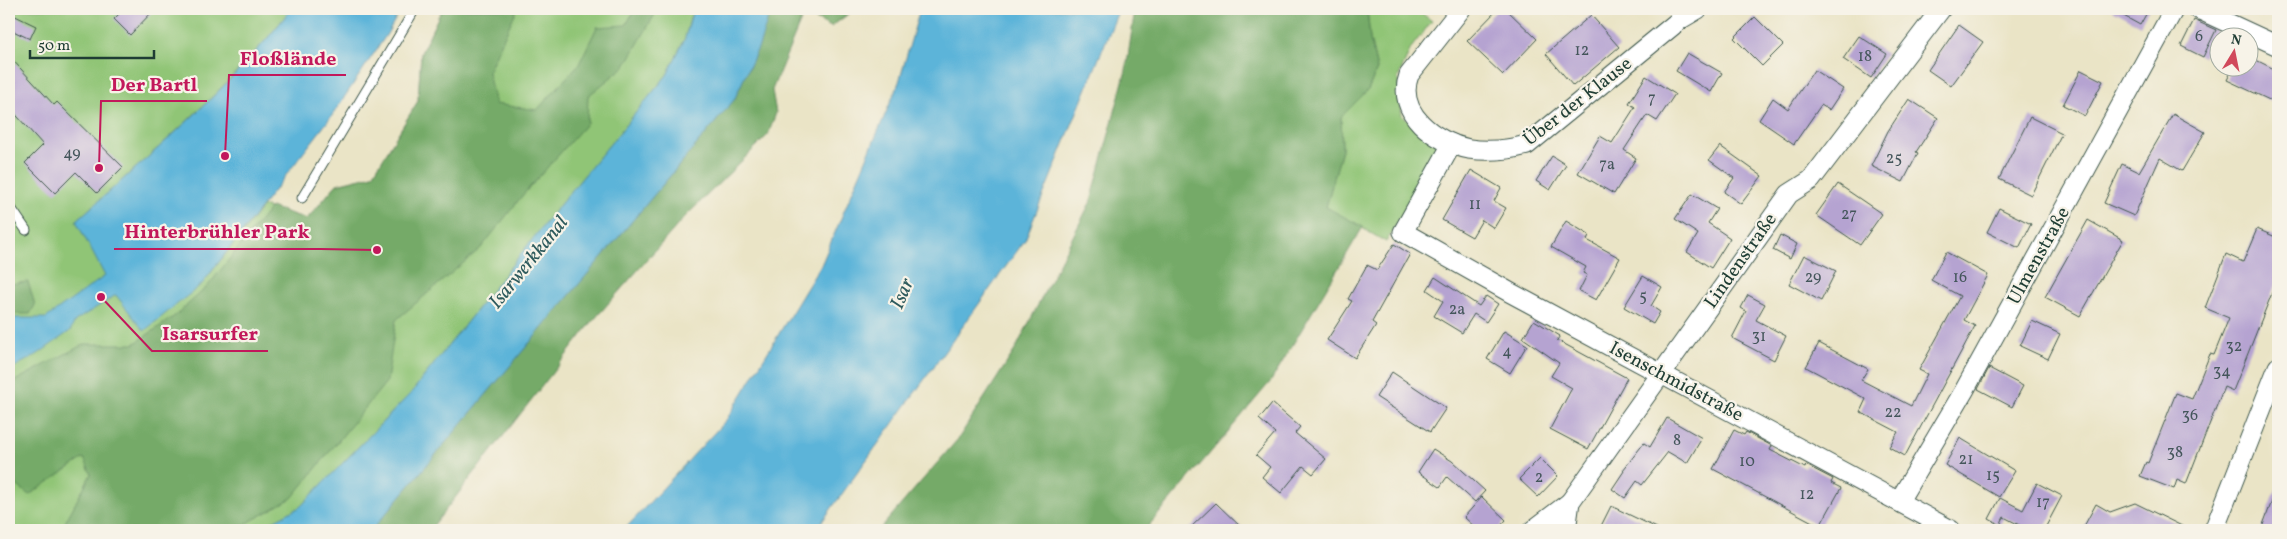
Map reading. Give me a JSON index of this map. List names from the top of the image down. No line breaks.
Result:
{"streets":{"street":["Über der Klause","Ulmenstraße","Lindenstraße","Isenschmidstraße"]},"crossings":[["Über der Klause","Isenschmidstraße"],["Ulmenstraße","Isenschmidstraße"],["Lindenstraße","Isenschmidstraße"]],"water":["Isarwerkkanal","Isar"],"places":["Floßlände","Der Bartl","Hinterbrühler Park","Isarsurfer"],"house_numbers":["6","12","18","7","49","25","7a","11","27","29","16","5","2a","31","32","4","34","22","36","8","38","21","10","15","2","12","17"],"scale_bar":"50 m","north":"top"}
